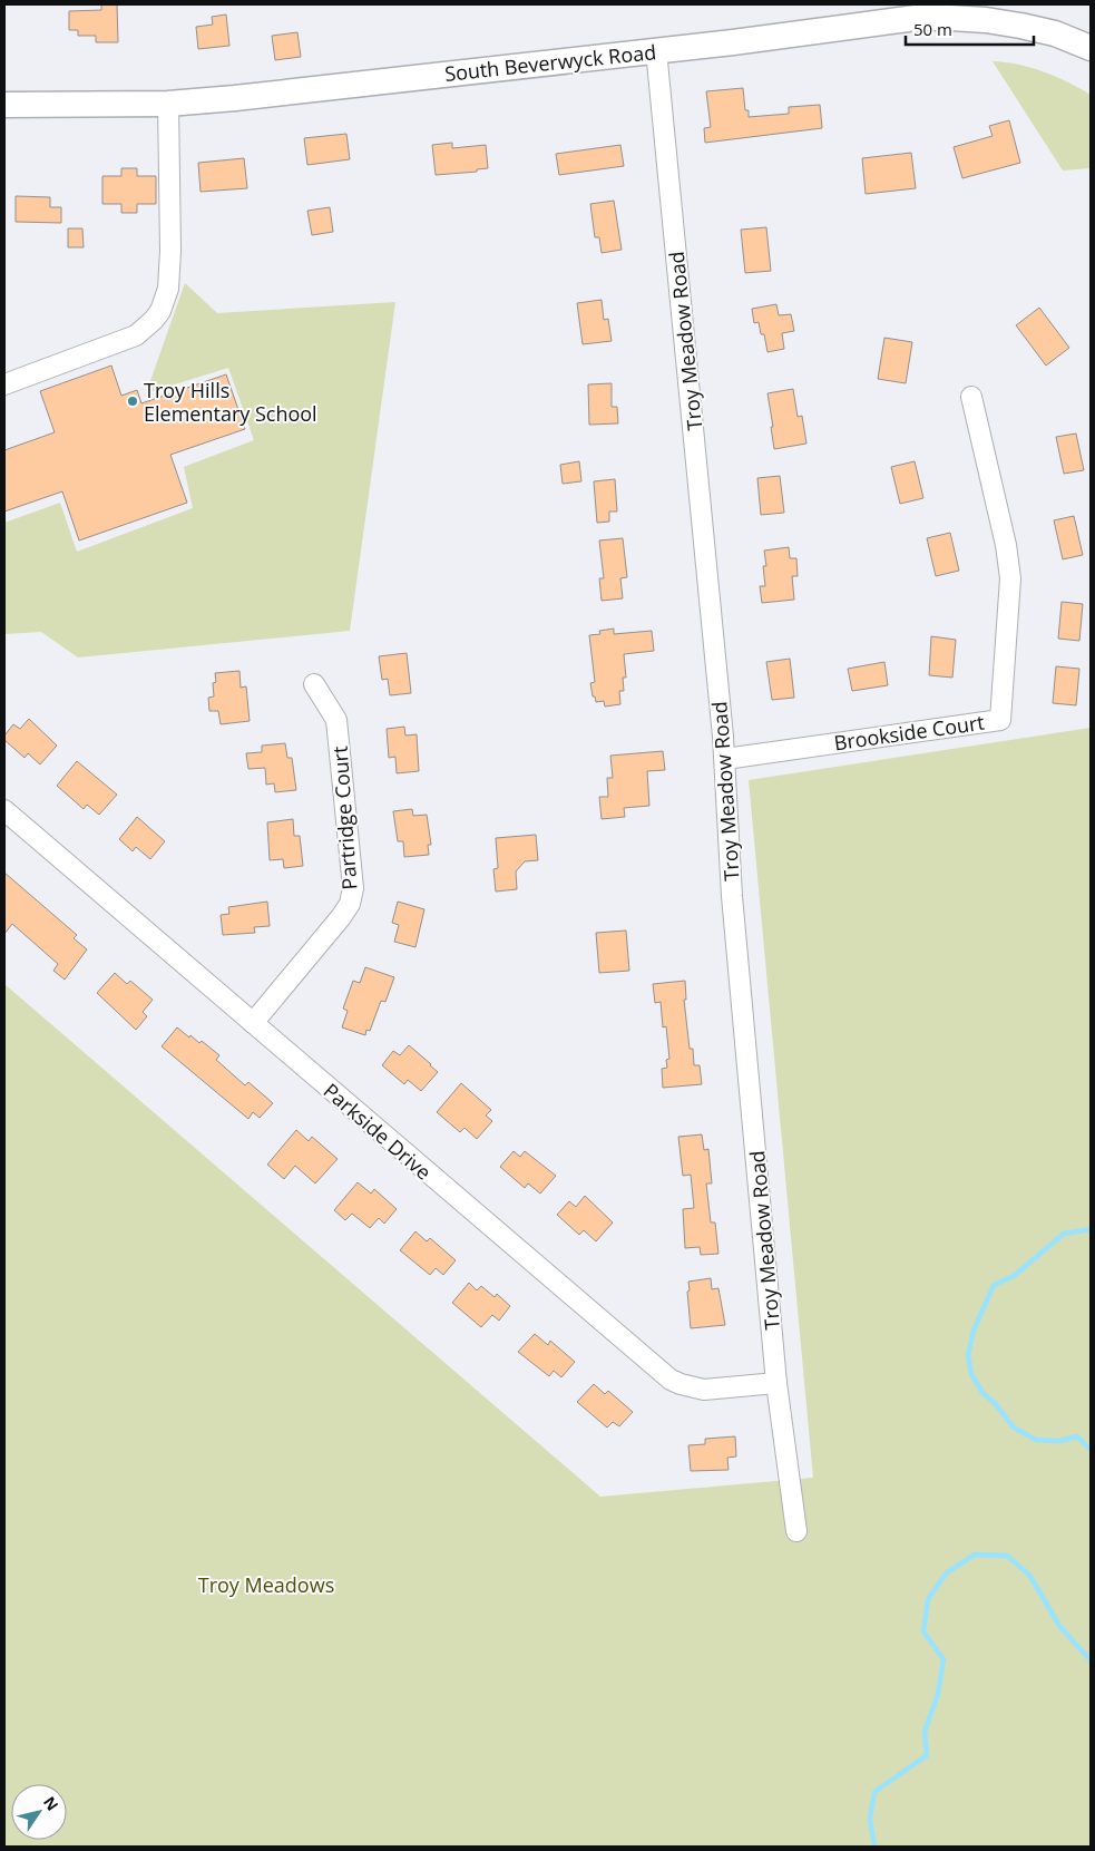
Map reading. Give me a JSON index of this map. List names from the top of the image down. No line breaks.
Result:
{"streets":{"main road":["South Beverwyck Road"],"street":["Troy Meadow Road","Brookside Court","Partridge Court","Parkside Drive"]},"crossings":[["South Beverwyck Road","Troy Meadow Road"],["Troy Meadow Road","Brookside Court"],["Troy Meadow Road","Parkside Drive"],["Partridge Court","Parkside Drive"]],"parks":["Troy Meadows"],"places":["Troy Hills Elementary School"],"scale_bar":"50 m","north":"top right"}
